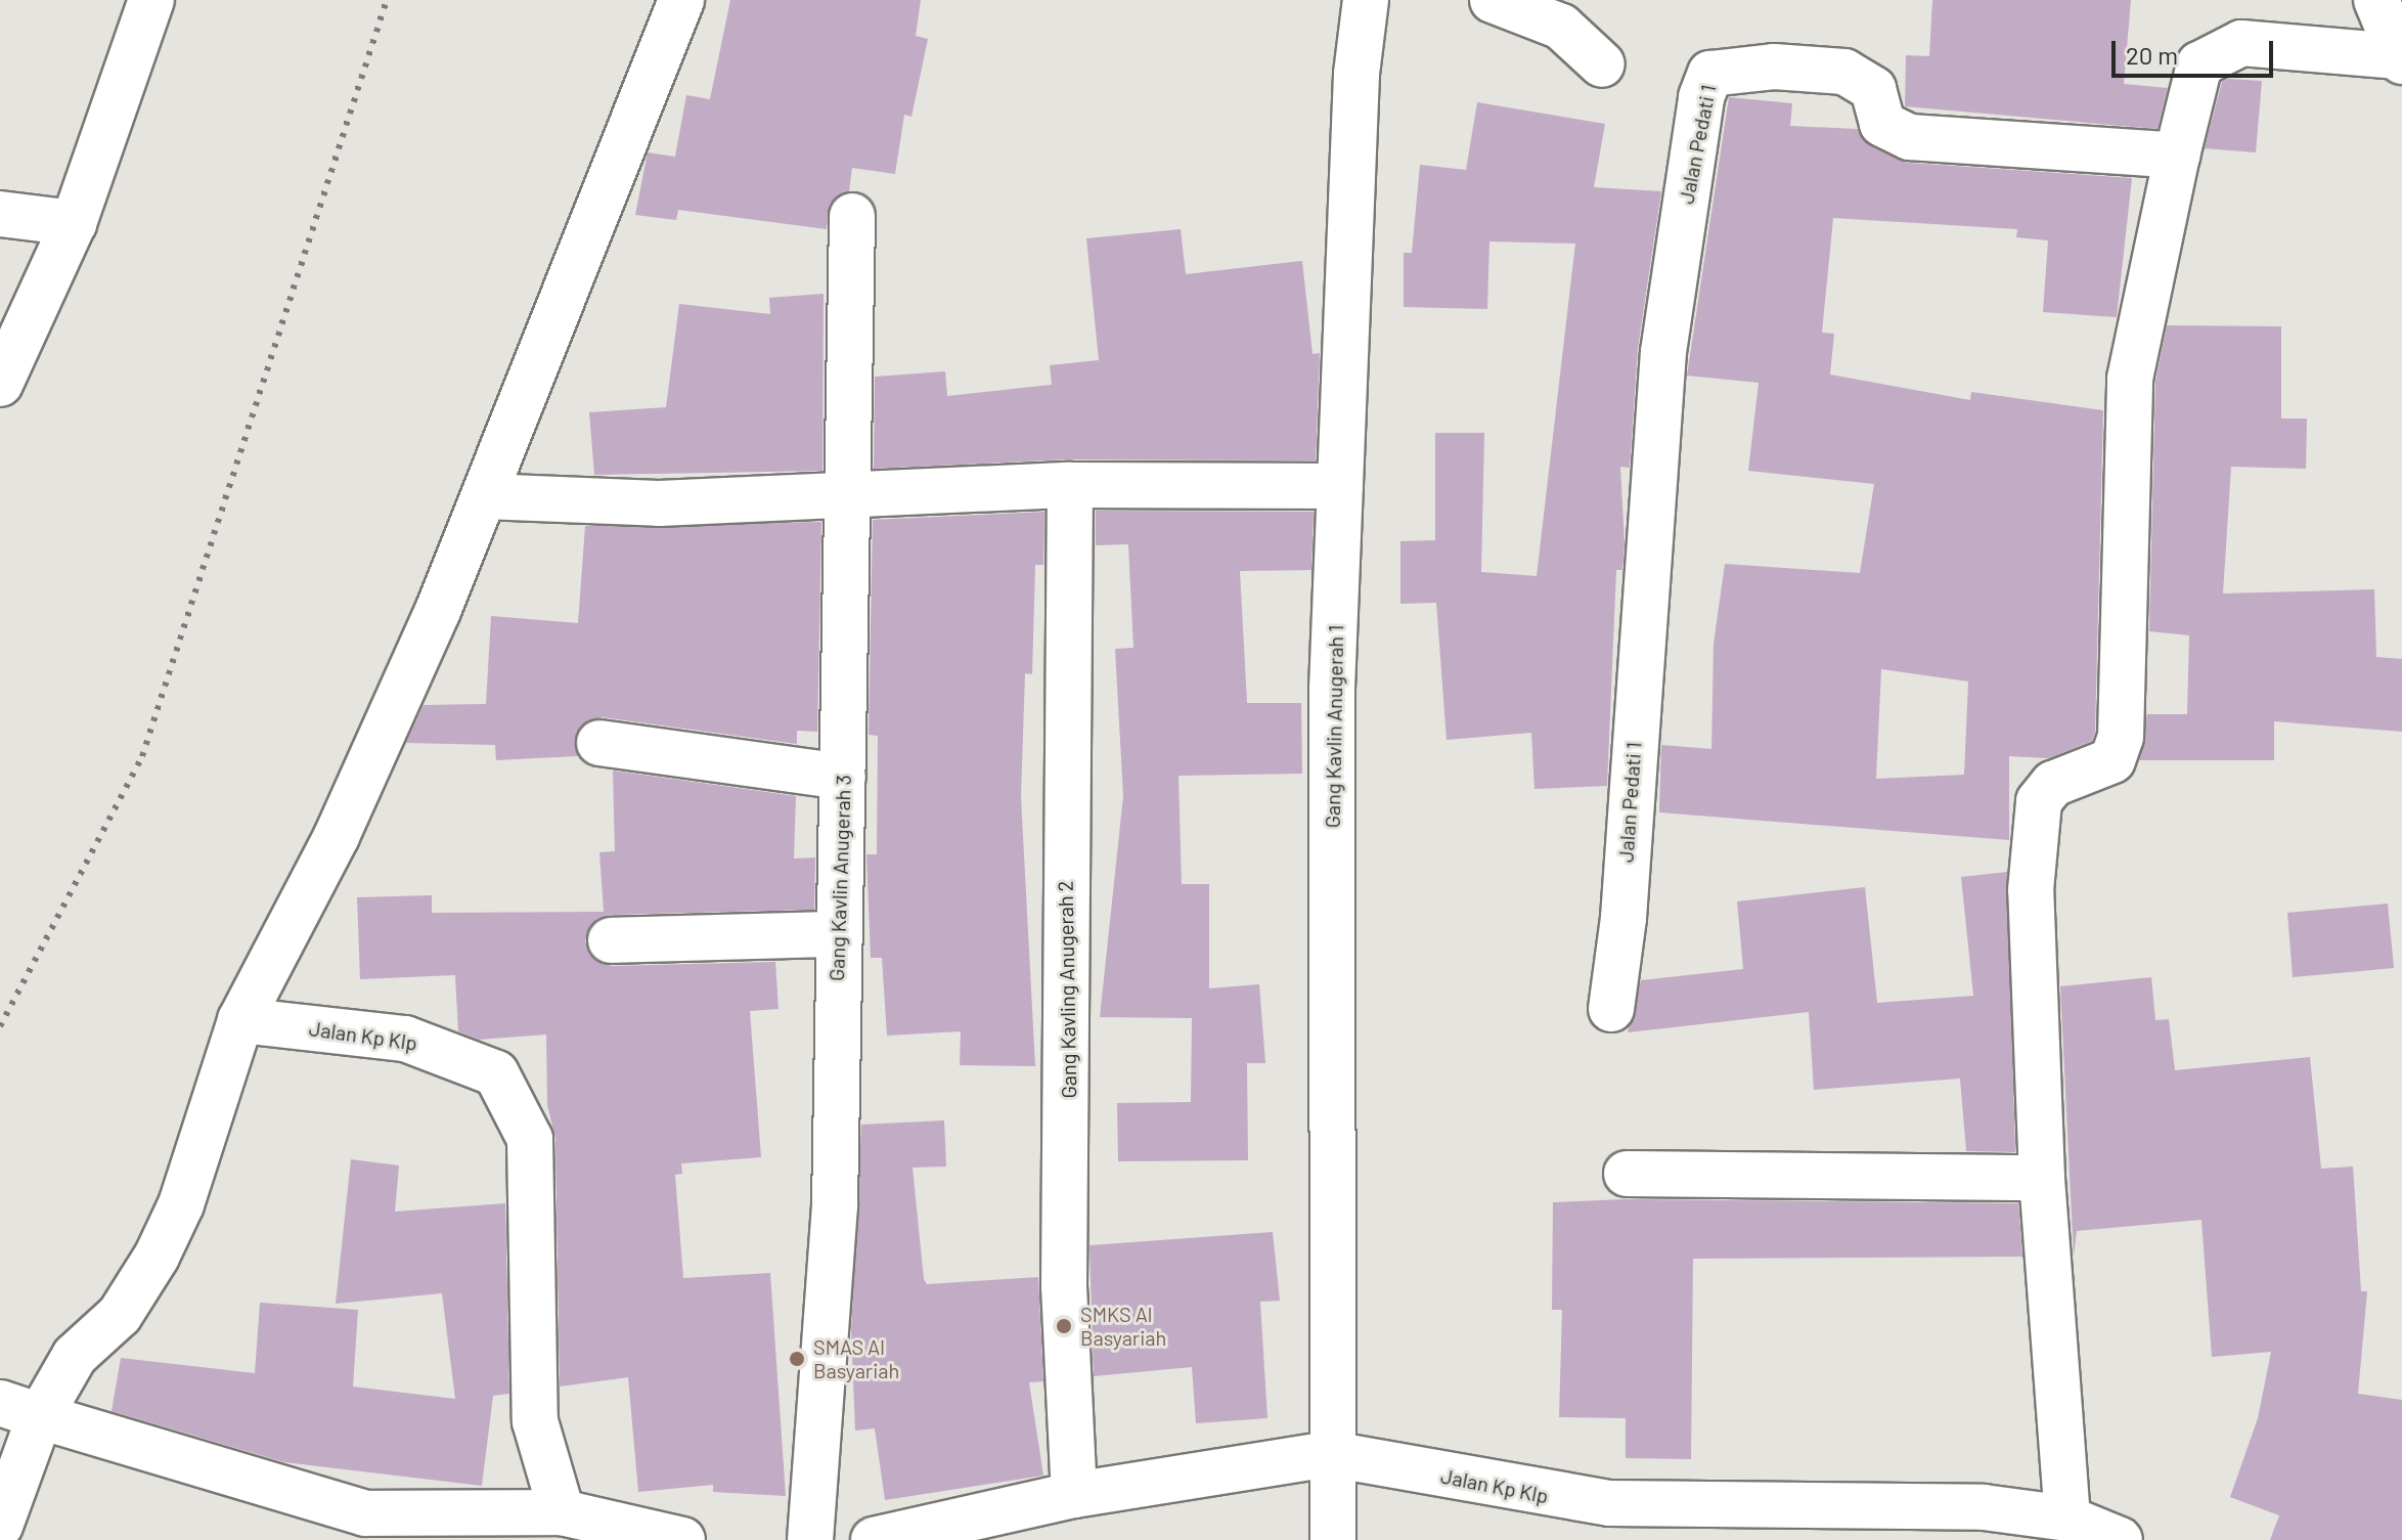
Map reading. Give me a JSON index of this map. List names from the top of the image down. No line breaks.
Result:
{"streets":{"street":["Jalan Pedati 1","Gang Kavlin Anugerah 1","Gang Kavlin Anugerah 3","Gang Kavling Anugerah 2","Jalan Kp Klp"]},"crossings":[["Gang Kavlin Anugerah 1","Jalan Kp Klp"],["Gang Kavling Anugerah 2","Jalan Kp Klp"]],"places":["SMKS Al Basyariah","SMAS Al Basyariah"],"scale_bar":"20 m"}
